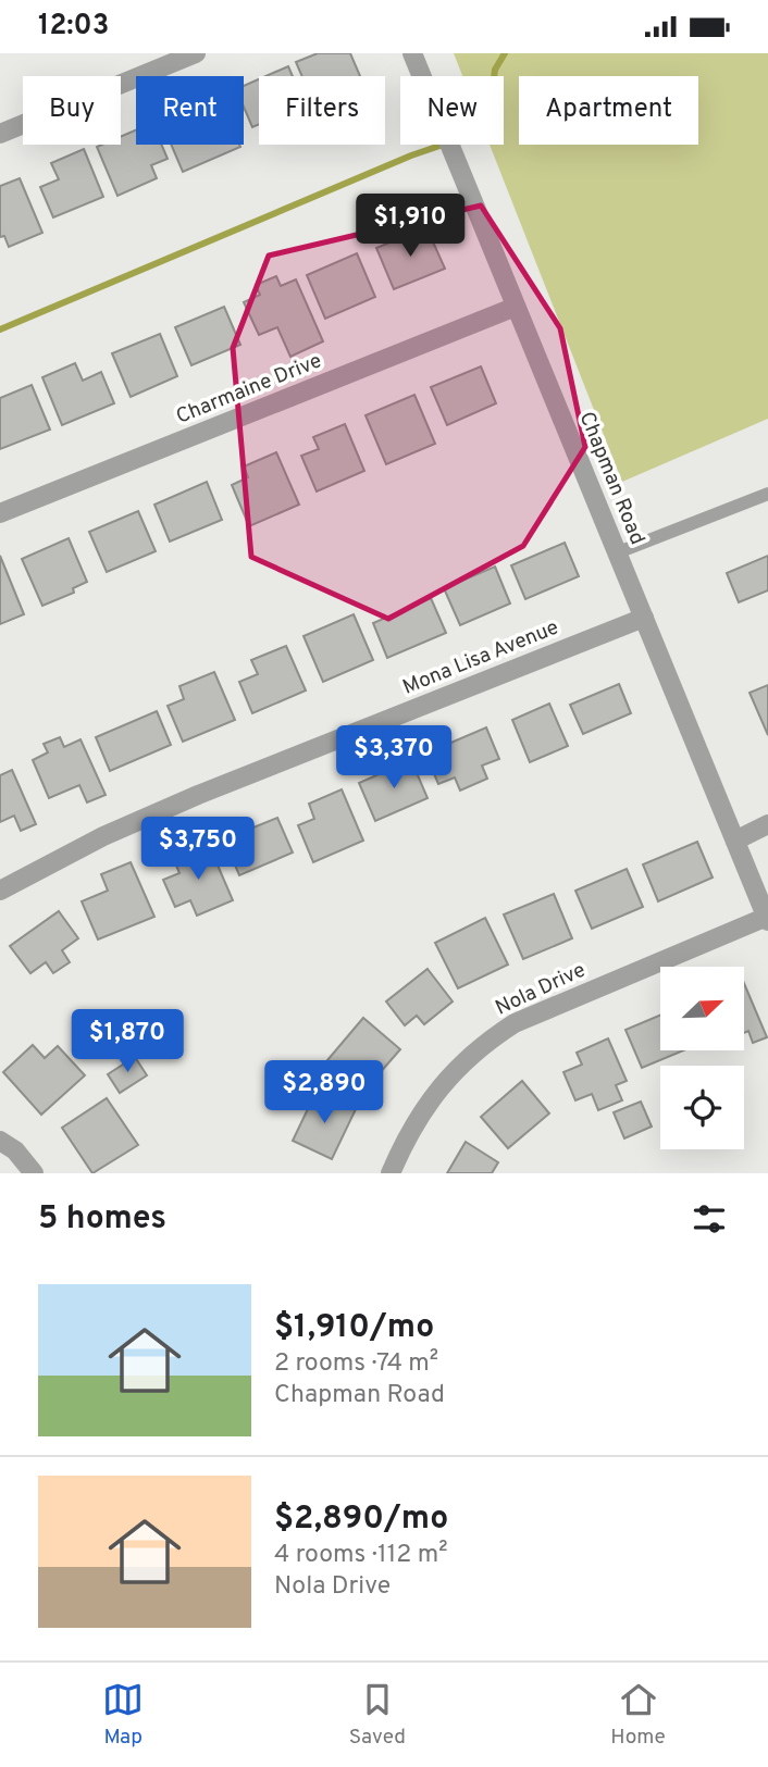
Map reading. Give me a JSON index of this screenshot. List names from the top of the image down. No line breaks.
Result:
{"streets":{"street":["Charmaine Drive","Chapman Road","Mona Lisa Avenue","Nola Drive"]},"crossings":[["Charmaine Drive","Chapman Road"],["Chapman Road","Mona Lisa Avenue"],["Chapman Road","Nola Drive"]],"north":"top right","page":{"status":"12:03","chip":["Buy","Rent","Filters","New","Apartment"],"price":["$1,910","$3,370","$3,750","$1,870","$2,890"],"heading":"5 homes","list":[{"name":"$1,910/mo","note":"2 rooms · 74 m² · Chapman Road"},{"name":"$2,890/mo","note":"4 rooms · 112 m² · Nola Drive"}],"tabs":["Map","Saved","Home"]}}
